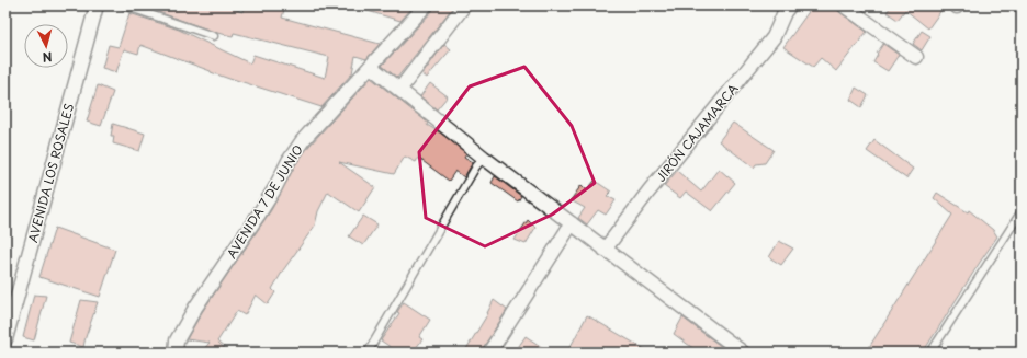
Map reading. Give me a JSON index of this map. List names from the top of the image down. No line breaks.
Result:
{"streets":{"street":["JIRÓN CAJAMARCA","AVENIDA LOS ROSALES","AVENIDA 7 DE JUNIO"]},"north":"bottom"}
